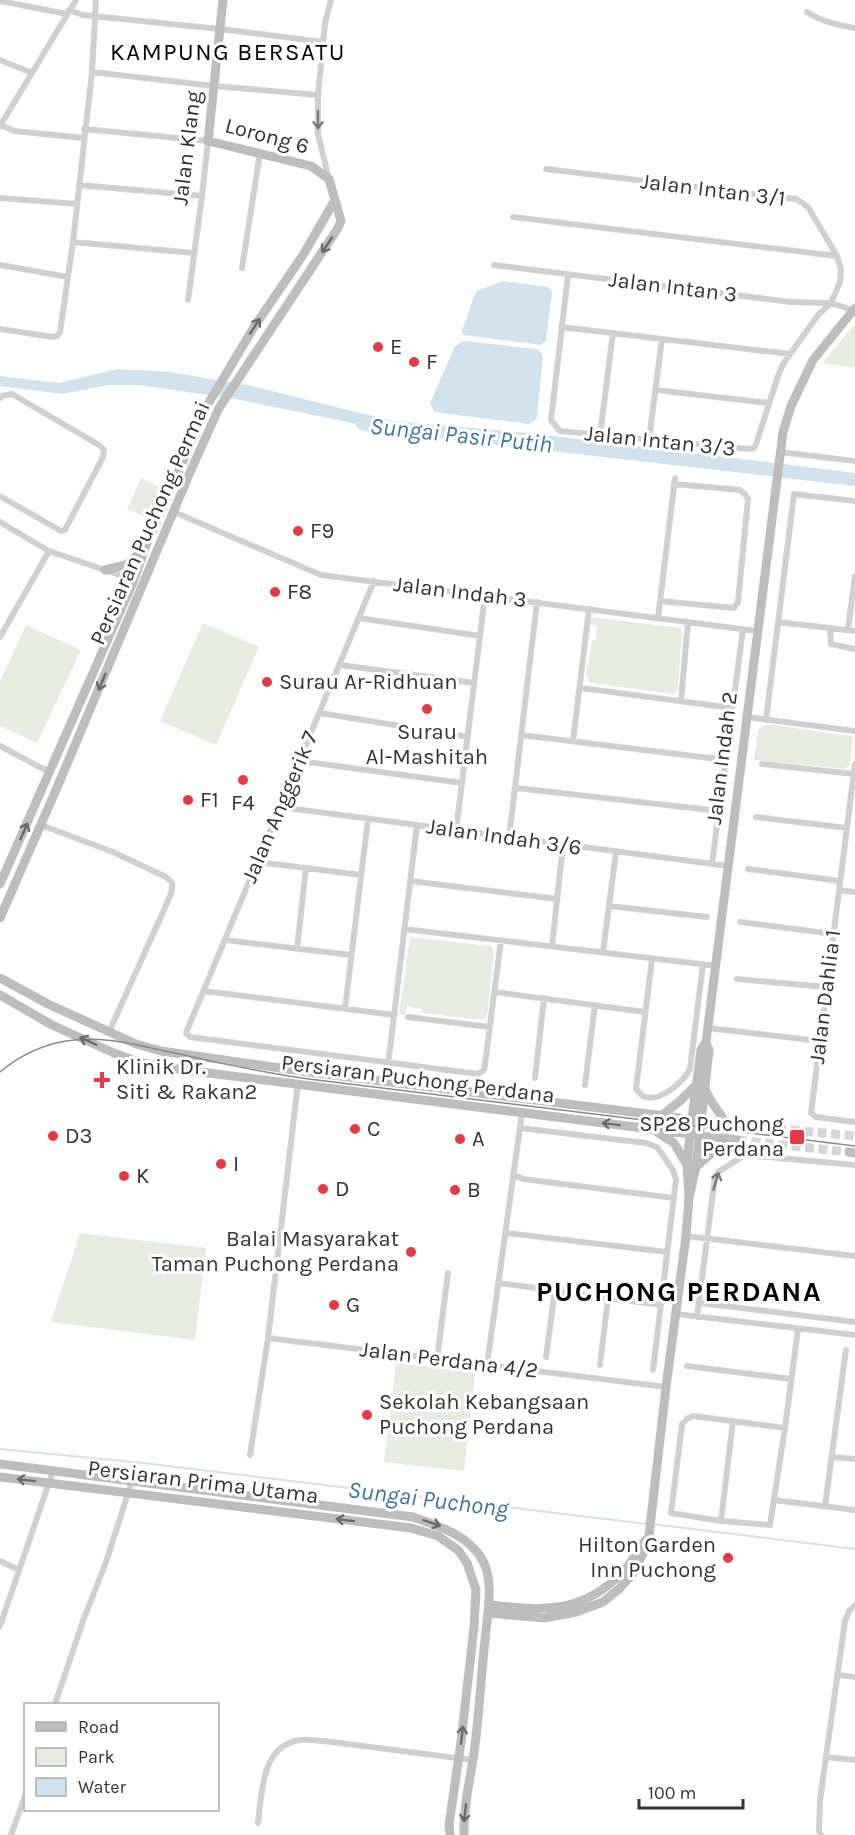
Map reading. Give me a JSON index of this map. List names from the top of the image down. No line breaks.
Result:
{"streets":{"street":["Lorong 6","Jalan Klang","Jalan Intan 3/1","Jalan Intan 3","Jalan Intan 3/3","Persiaran Puchong Permai","Jalan Indah 3","Jalan Indah 2","Jalan Anggerik 7","Jalan Indah 3/6","Jalan Dahlia 1","Persiaran Puchong Perdana","Jalan Perdana 4/2","Persiaran Prima Utama"]},"crossings":[["Lorong 6","Jalan Klang"],["Jalan Intan 3/1","Jalan Intan 3"],["Jalan Intan 3/1","Jalan Intan 3/3"],["Jalan Intan 3","Jalan Intan 3/3"],["Jalan Intan 3","Jalan Indah 2"],["Persiaran Puchong Permai","Jalan Indah 3"],["Jalan Indah 3","Jalan Indah 2"],["Jalan Indah 3","Jalan Anggerik 7"],["Jalan Indah 2","Jalan Indah 3/6"],["Jalan Indah 2","Persiaran Puchong Perdana"],["Jalan Indah 2","Jalan Perdana 4/2"],["Jalan Indah 2","Persiaran Prima Utama"],["Jalan Anggerik 7","Jalan Indah 3/6"]],"districts":["KAMPUNG BERSATU","PUCHONG PERDANA"],"water":["Sungai Pasir Putih","Sungai Puchong"],"places":{"other":["E","F","F9","F8","Surau Ar-Ridhuan","Surau Al-Mashitah","F4","F1","C","D3","A","I","K","D","B","Balai Masyarakat Taman Puchong Perdana","G","Sekolah Kebangsaan Puchong Perdana","Hilton Garden Inn Puchong"],"health":["Klinik Dr. Siti & Rakan2"],"transit":["SP28 Puchong Perdana"]},"legend":["Road","Park","Water"],"scale_bar":"100 m"}
